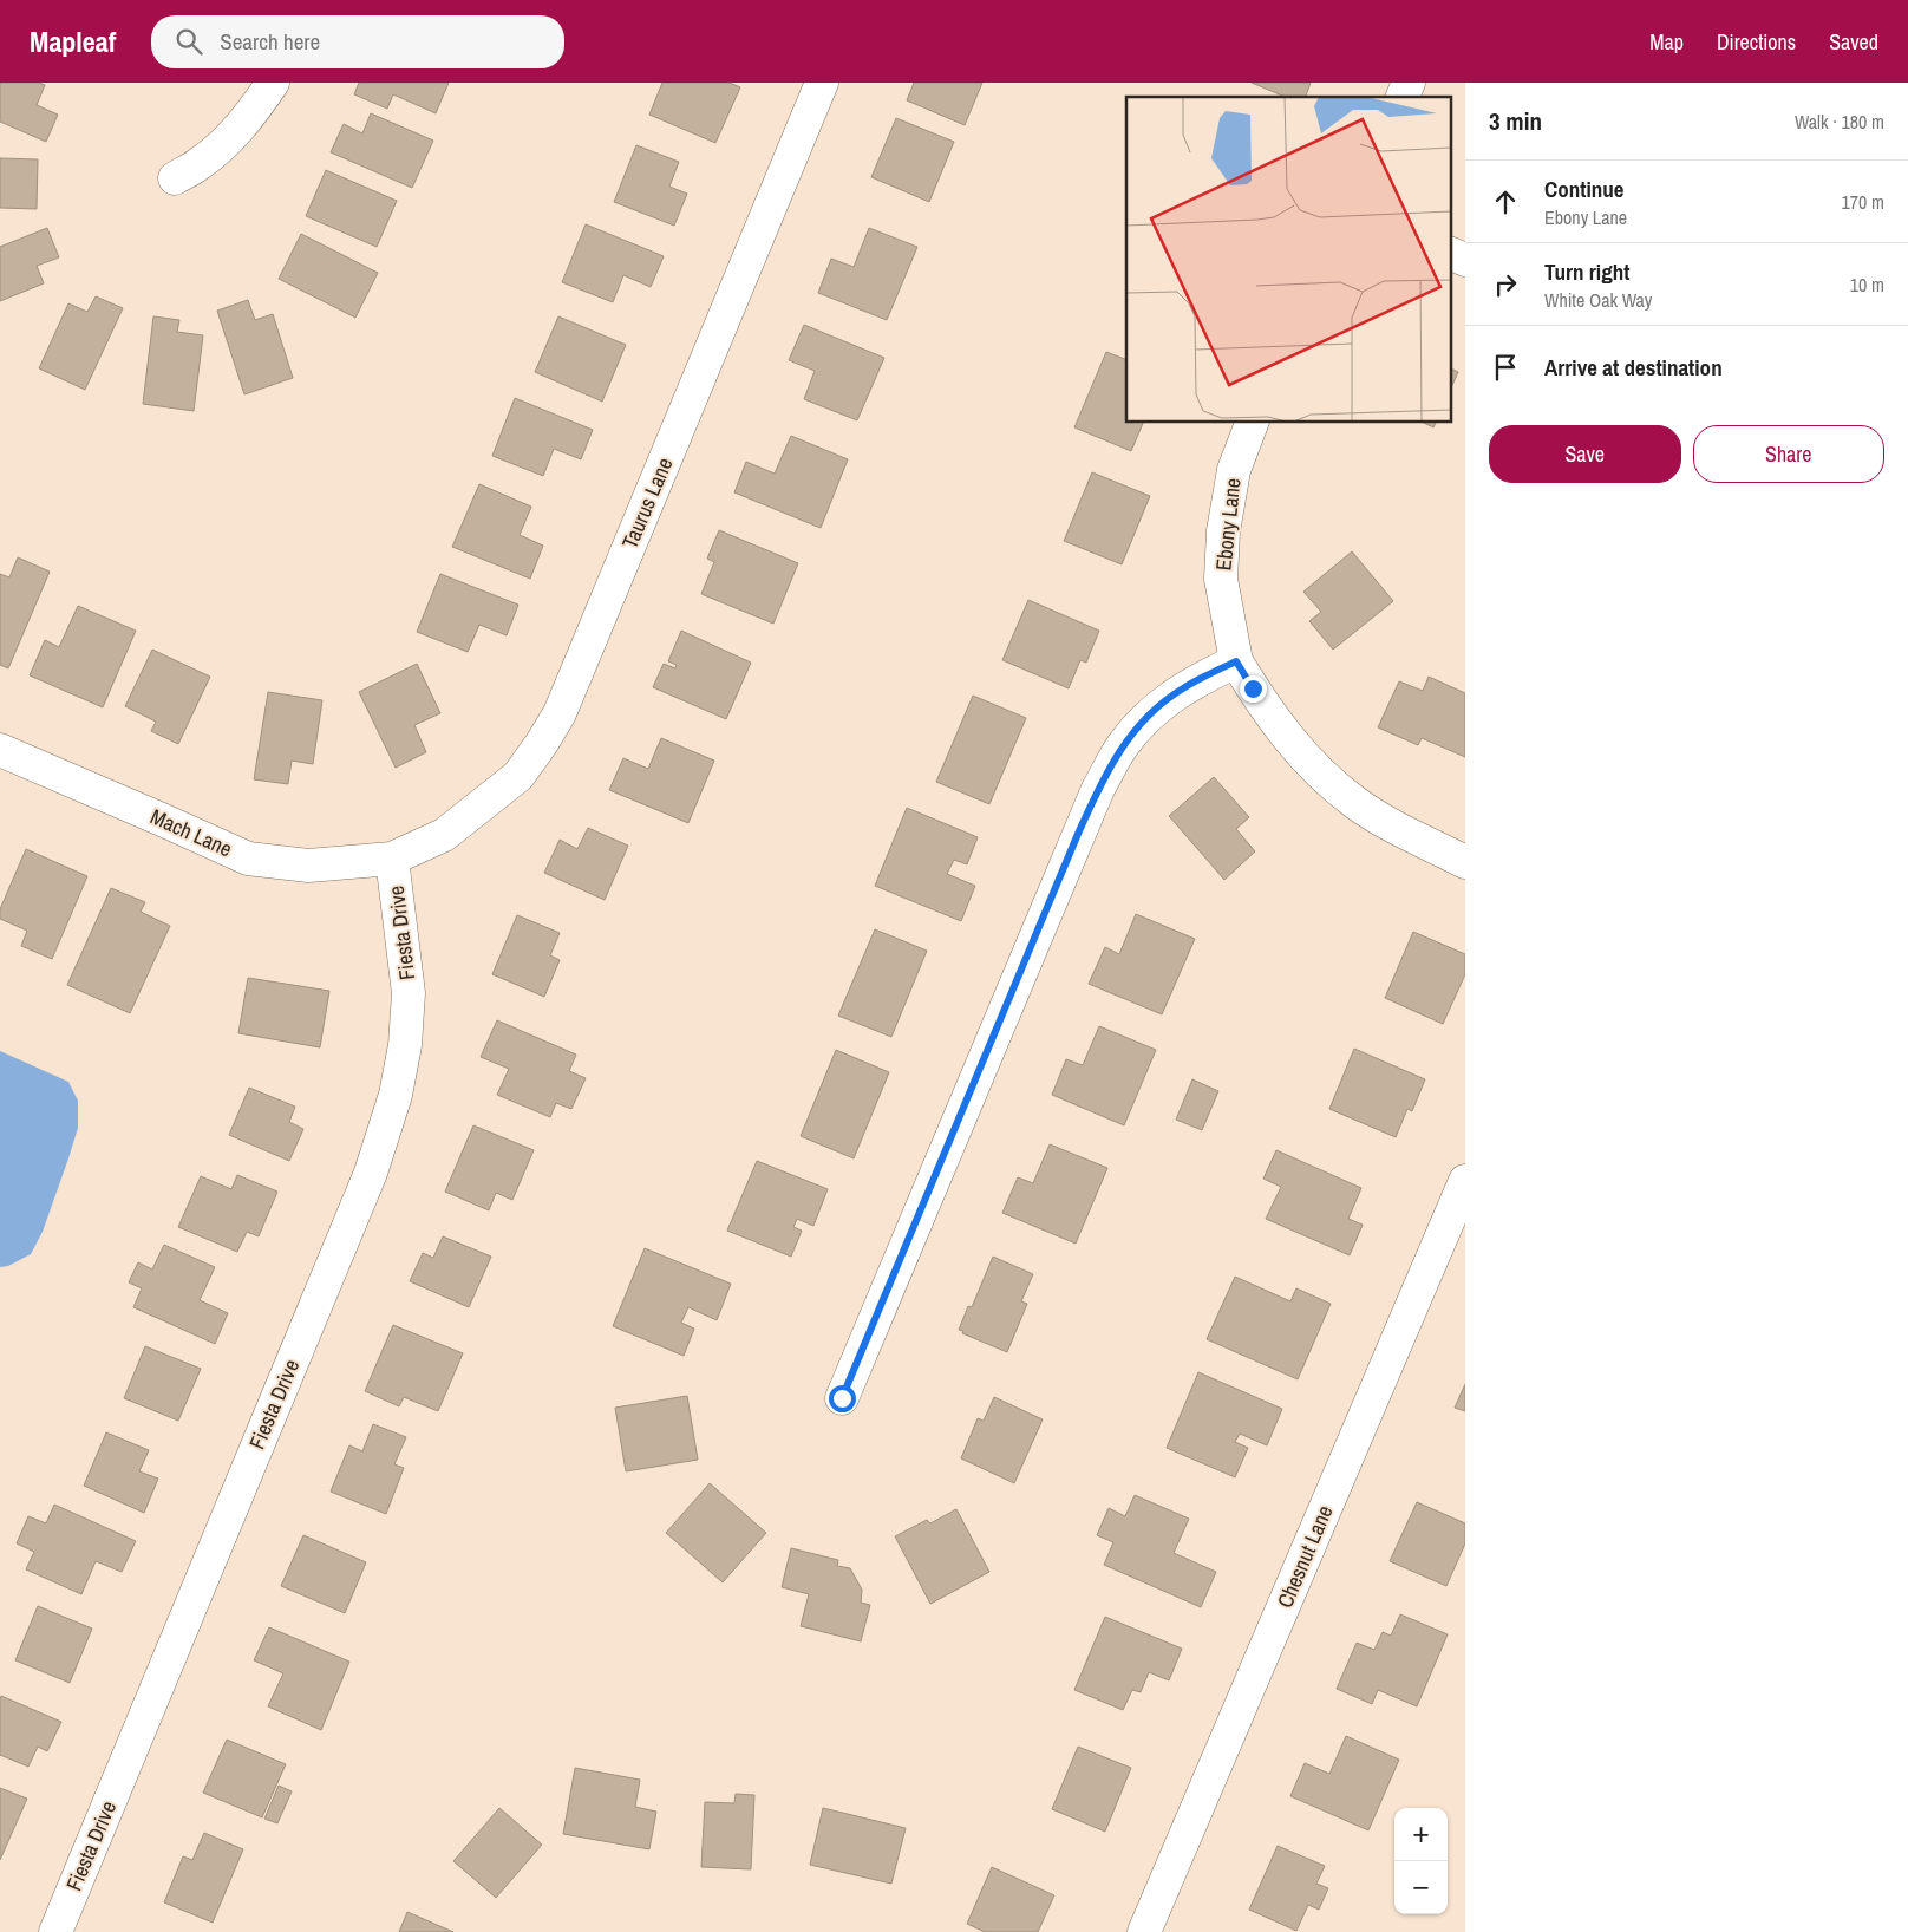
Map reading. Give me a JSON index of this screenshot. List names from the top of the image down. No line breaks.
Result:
{"streets":{"street":["Taurus Lane","Ebony Lane","Mach Lane","Fiesta Drive","Chesnut Lane"]},"crossings":[["Taurus Lane","Mach Lane"],["Taurus Lane","Fiesta Drive"],["Mach Lane","Fiesta Drive"]],"page":{"header":"Mapleaf","search":"Search here","nav":["Map","Directions","Saved"],"heading":["3 min","Walk · 180 m"],"list":[["Continue","Ebony Lane","170 m"],["Turn right","White Oak Way","10 m"],"Arrive at destination"],"buttons":["Save","Share"],"map_buttons":["+","−"]}}
